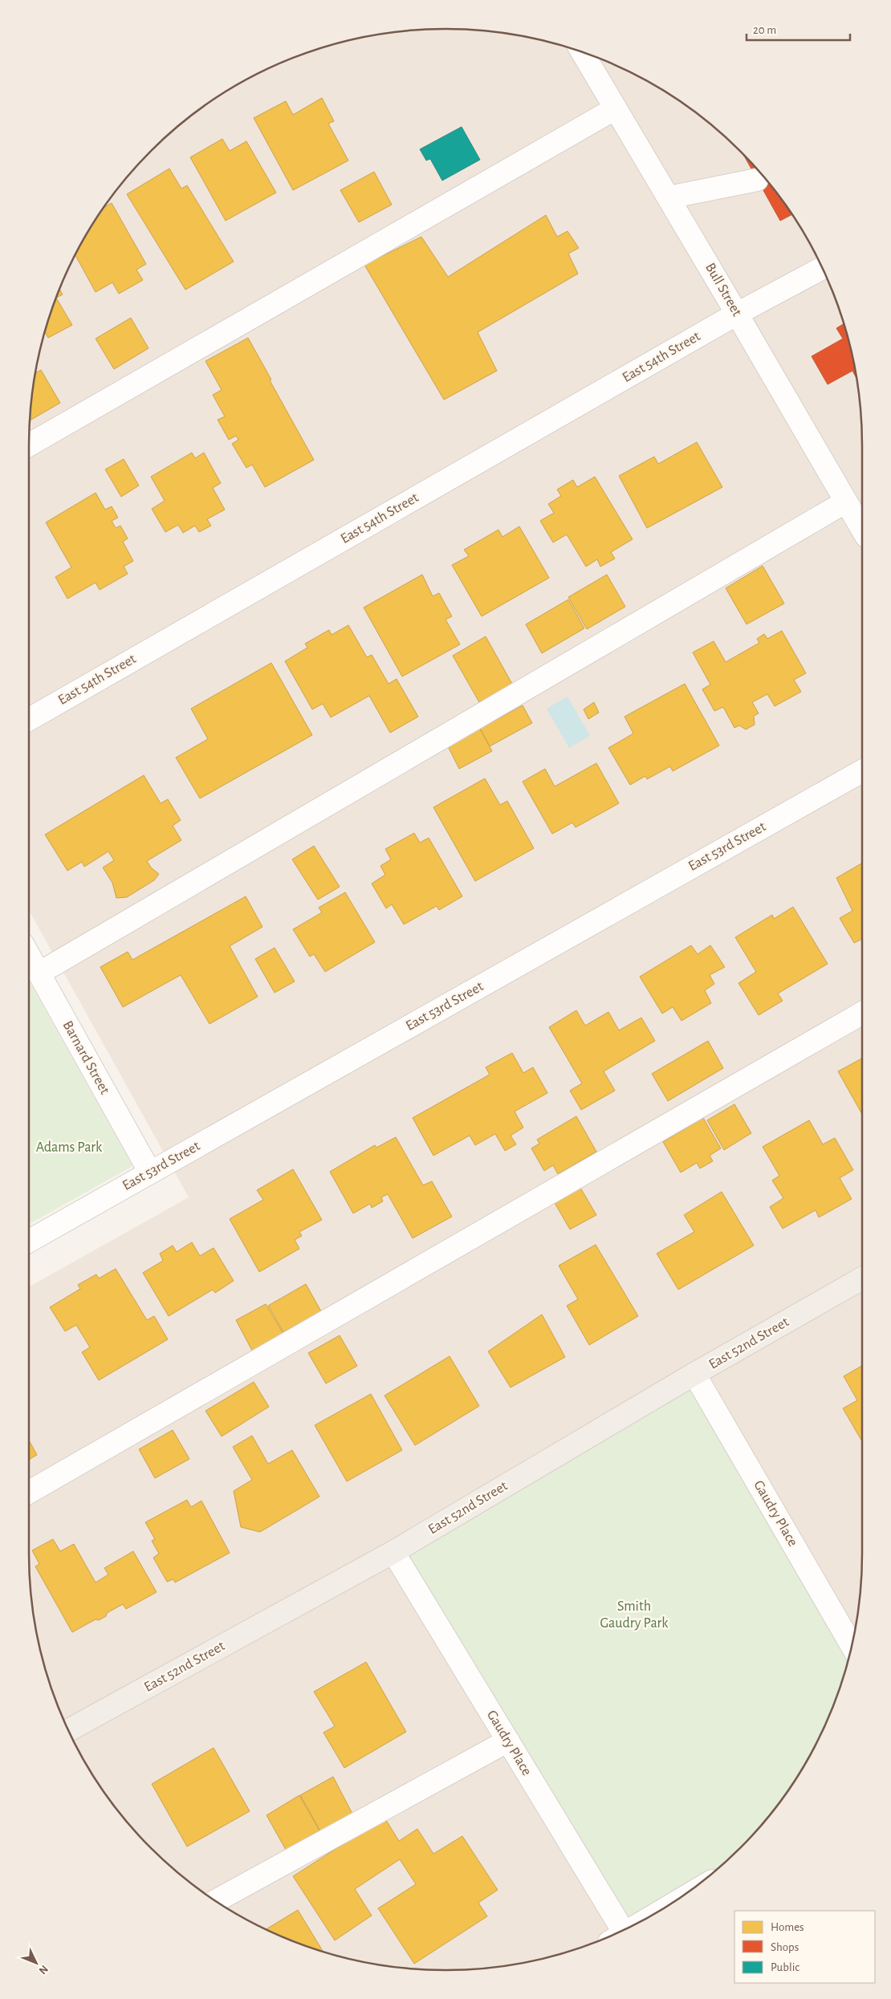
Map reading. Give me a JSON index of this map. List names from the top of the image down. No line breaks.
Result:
{"streets":{"main road":["East 52nd Street"],"street":["Bull Street","East 54th Street","East 53rd Street","Barnard Street","Gaudry Place"]},"crossings":[["Bull Street","East 54th Street"],["East 53rd Street","Barnard Street"],["East 52nd Street","Gaudry Place"]],"parks":["Adams Park","Smith Gaudry Park"],"legend":["Homes","Shops","Public"],"scale_bar":"20 m","north":"bottom right"}
